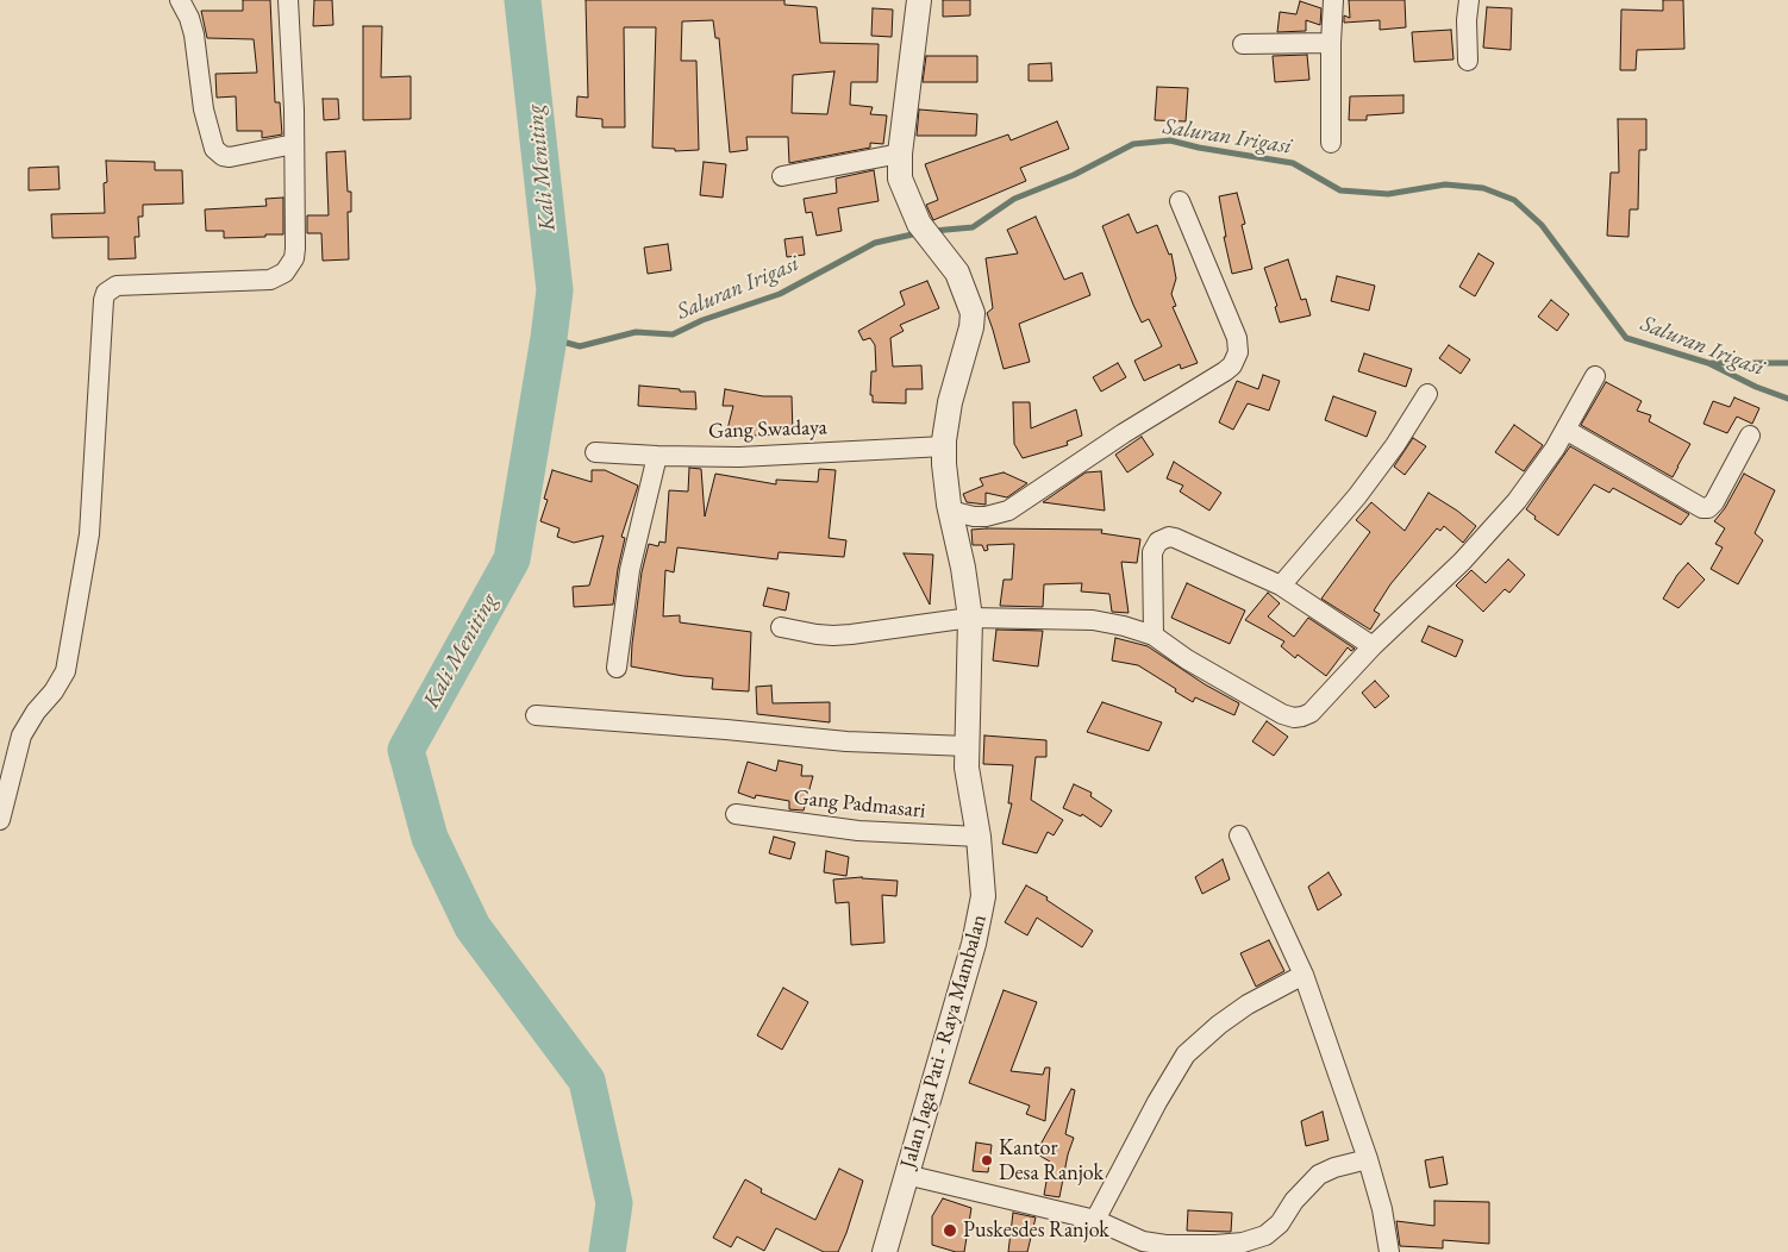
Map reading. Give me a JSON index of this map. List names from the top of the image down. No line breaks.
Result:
{"streets":{"street":["Gang Swadaya","Gang Padmasari","Jalan Jaga Pati - Raya Mambalan"]},"crossings":[["Gang Swadaya","Jalan Jaga Pati - Raya Mambalan"],["Gang Padmasari","Jalan Jaga Pati - Raya Mambalan"]],"water":["Saluran Irigasi","Kali Meniting"],"places":["Kantor Desa Ranjok","Puskesdes Ranjok"]}
